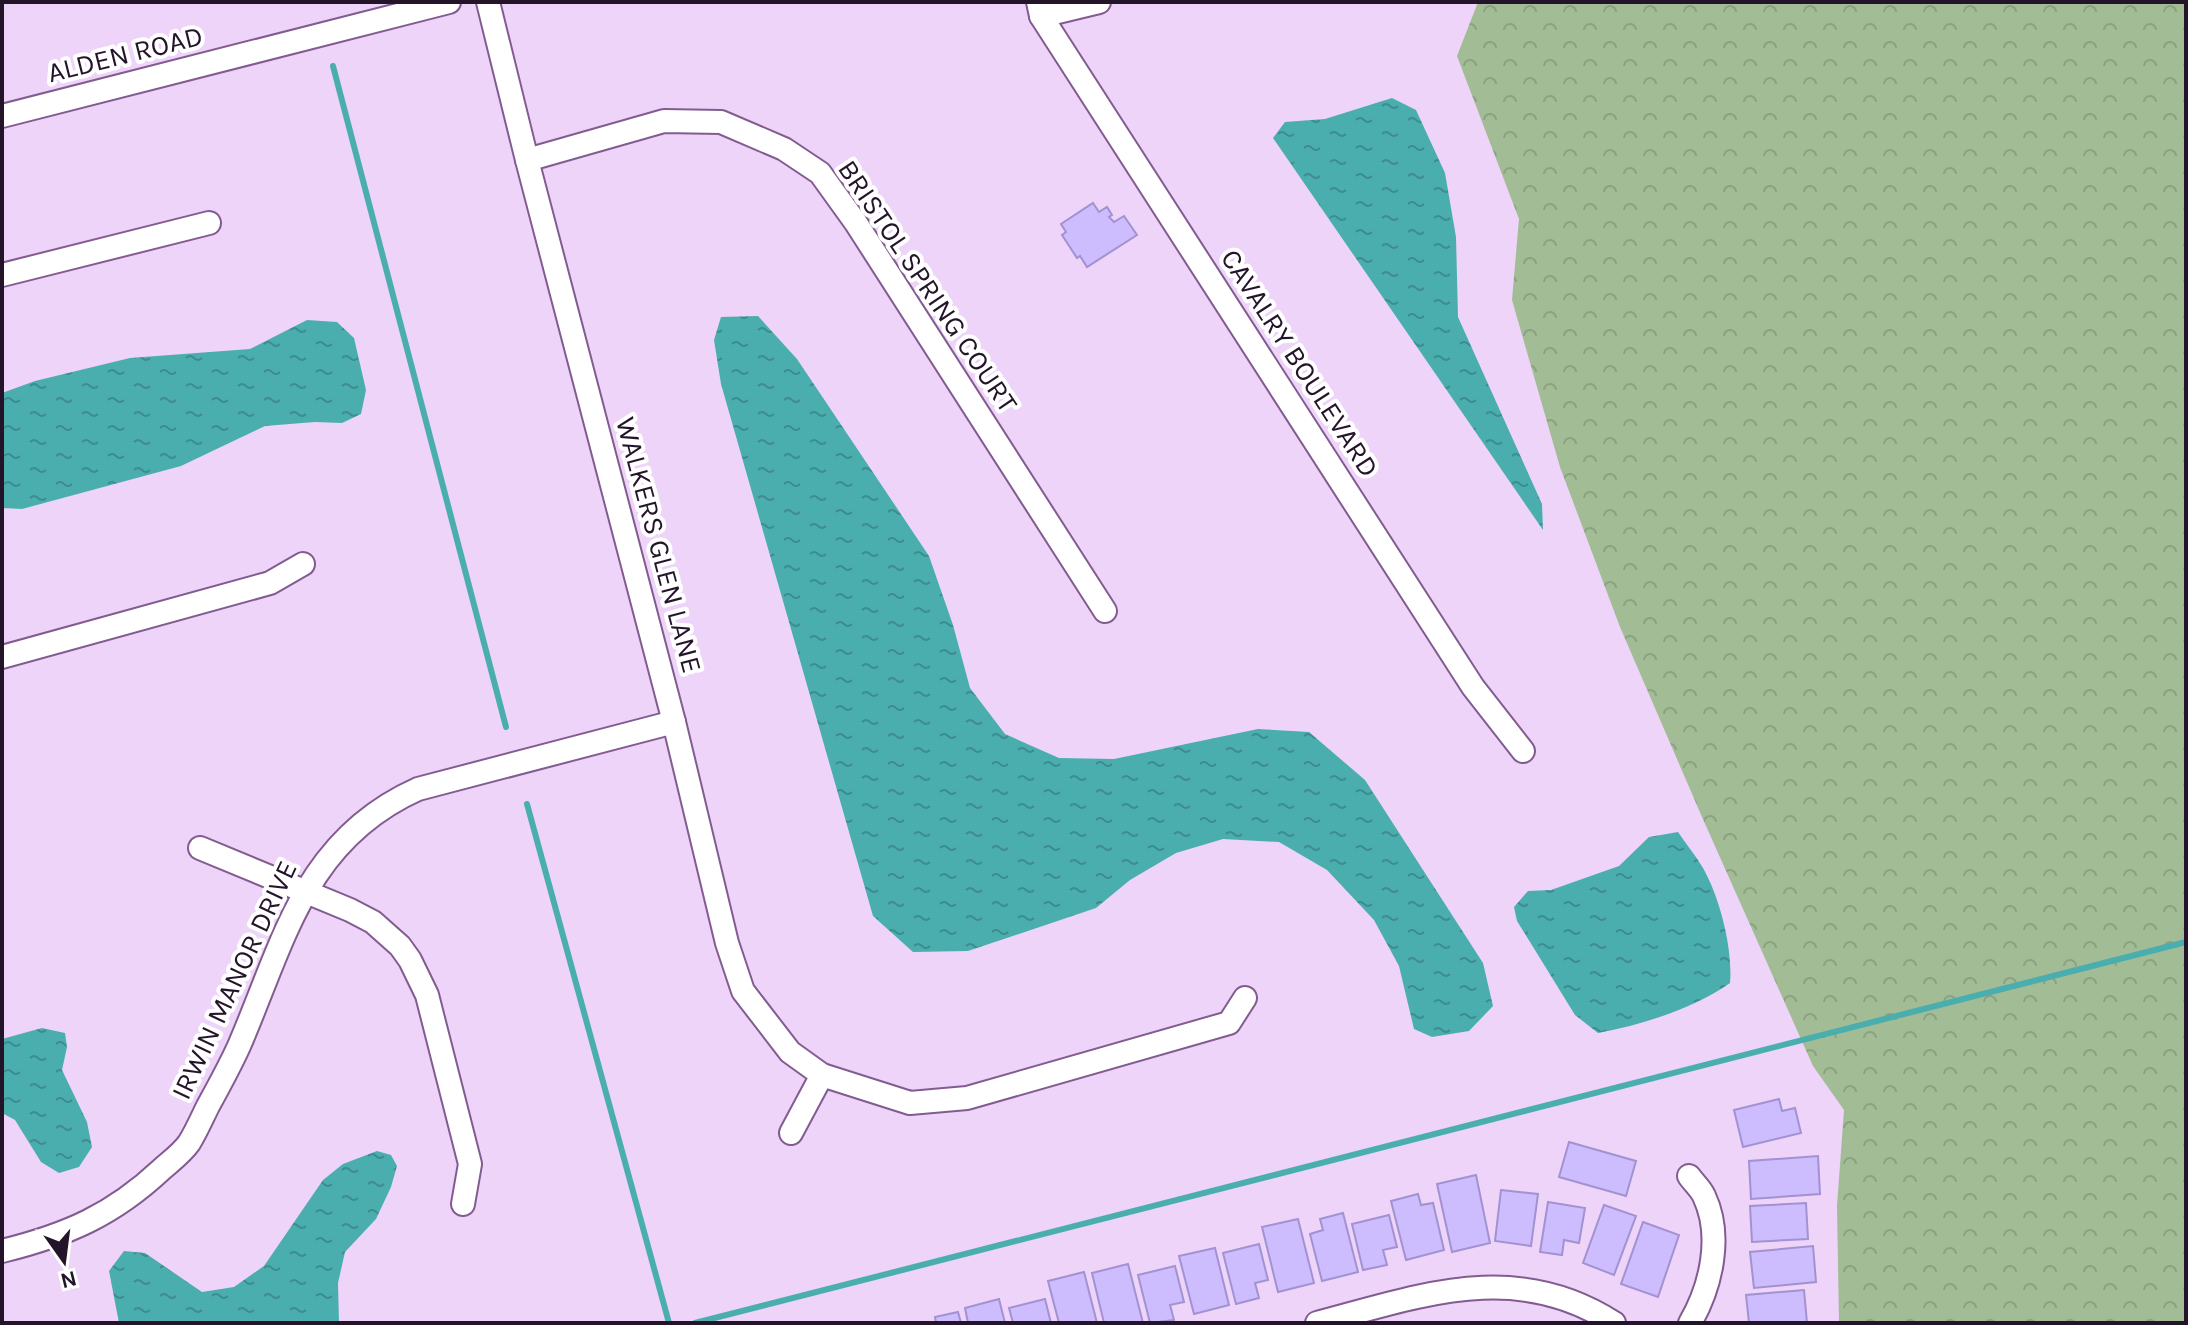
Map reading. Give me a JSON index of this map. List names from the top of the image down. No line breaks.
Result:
{"streets":{"street":["ALDEN ROAD","BRISTOL SPRING COURT","CAVALRY BOULEVARD","WALKERS GLEN LANE","IRWIN MANOR DRIVE"]},"crossings":[["BRISTOL SPRING COURT","WALKERS GLEN LANE"],["WALKERS GLEN LANE","IRWIN MANOR DRIVE"]],"north":"bottom"}
